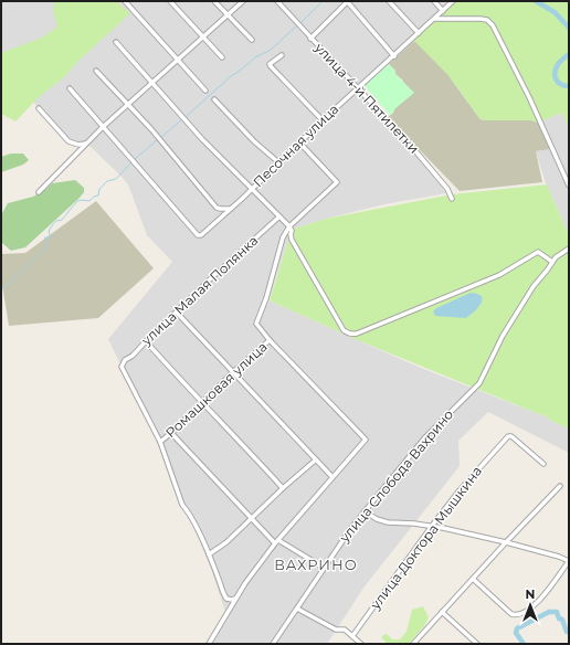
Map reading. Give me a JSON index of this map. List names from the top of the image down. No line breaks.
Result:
{"streets":{"street":["улица 4-й Пятилетки","Песочная улица","улица Малая Полянка","Ромашковая улица","улица Слобода Вахрино","улица Доктора Мышкина"]},"crossings":[["улица 4-й Пятилетки","Песочная улица"],["Песочная улица","Ромашковая улица"],["улица Малая Полянка","Ромашковая улица"]],"districts":["ВАХРИНО"],"north":"top"}
